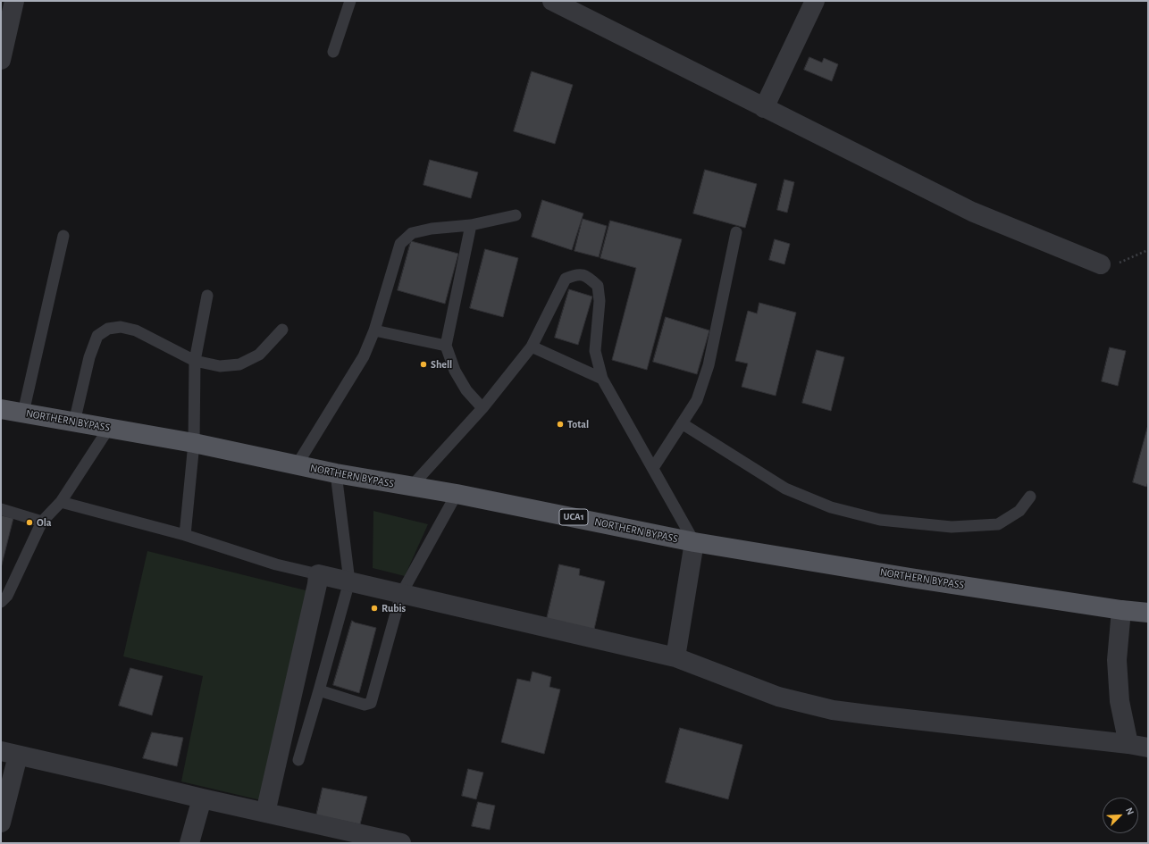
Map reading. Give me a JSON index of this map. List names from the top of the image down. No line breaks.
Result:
{"streets":{"main road":["NORTHERN BYPASS","UCA1"]},"places":["Shell","Total","Ola","Rubis"],"north":"top right"}
